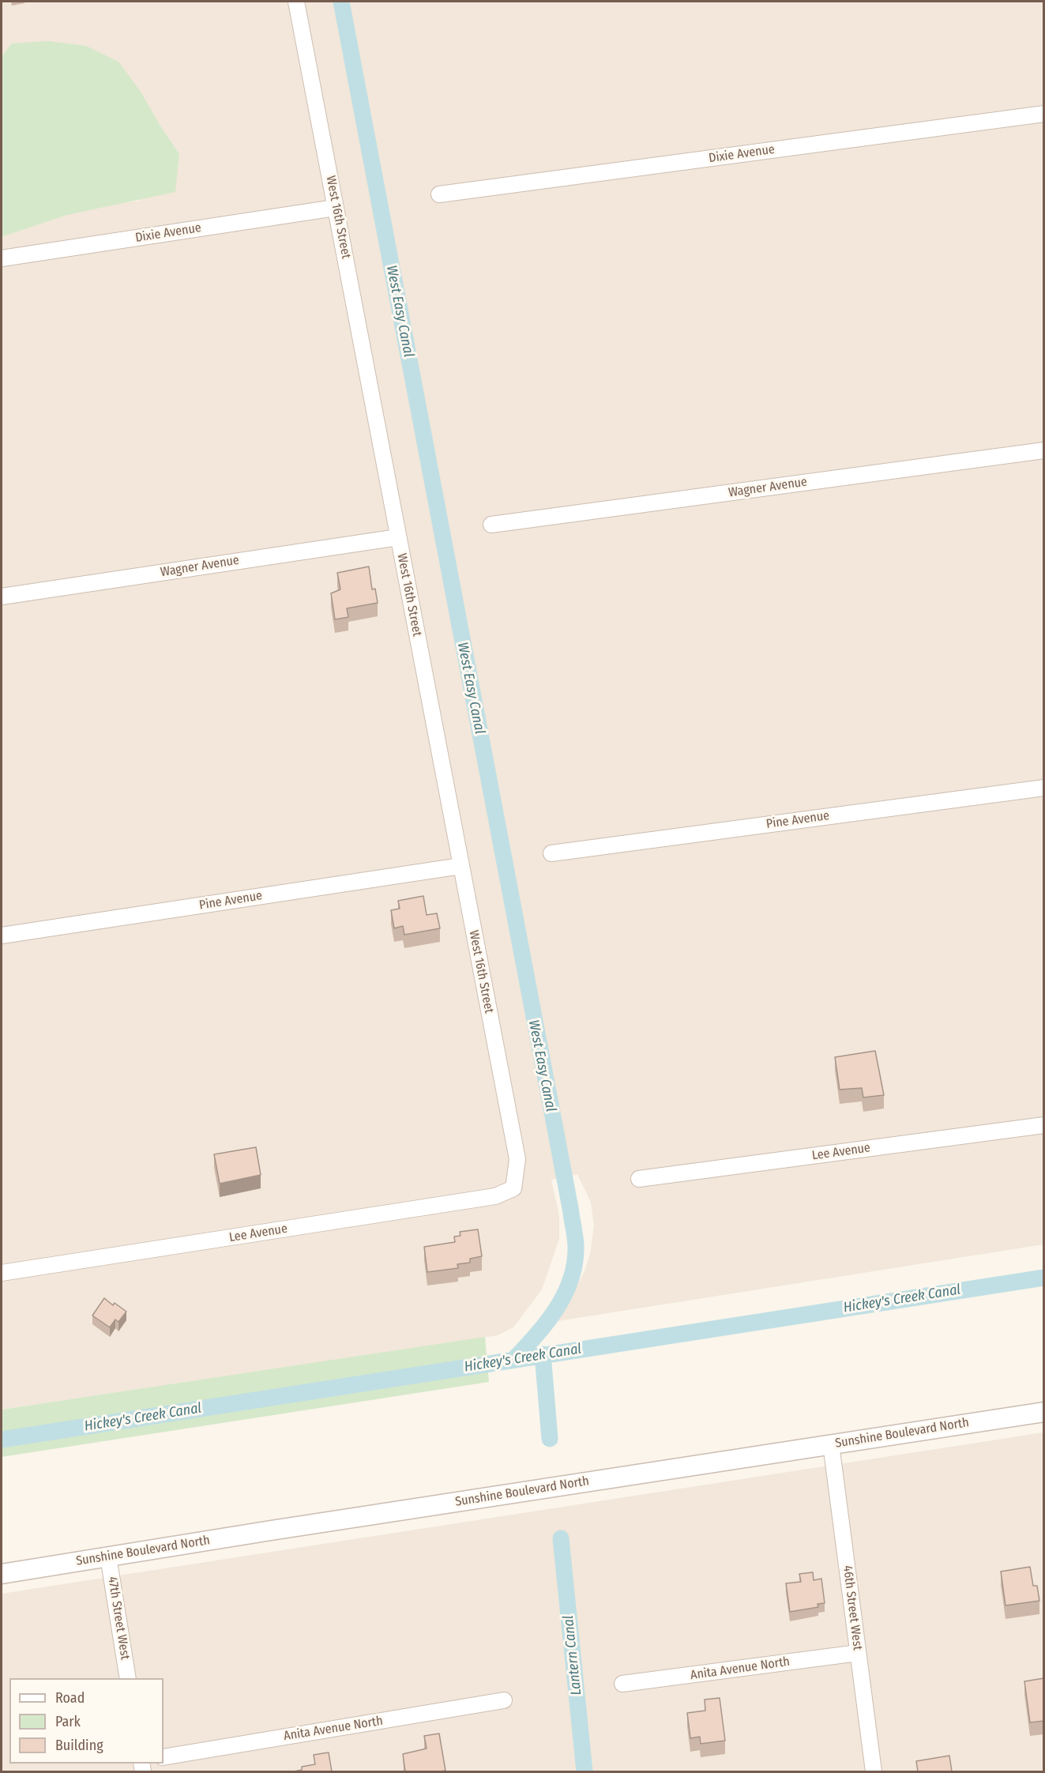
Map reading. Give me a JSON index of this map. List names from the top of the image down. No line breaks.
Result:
{"streets":{"street":["Dixie Avenue","West 16th Street","Wagner Avenue","Pine Avenue","Lee Avenue","Sunshine Boulevard North","46th Street West","47th Street West","Anita Avenue North"]},"crossings":[["Dixie Avenue","West 16th Street"],["West 16th Street","Wagner Avenue"],["West 16th Street","Pine Avenue"],["West 16th Street","Lee Avenue"],["Sunshine Boulevard North","46th Street West"],["Sunshine Boulevard North","47th Street West"],["46th Street West","Anita Avenue North"]],"water":["West Easy Canal","Hickey's Creek Canal","Lantern Canal"],"legend":["Road","Park","Building"]}
